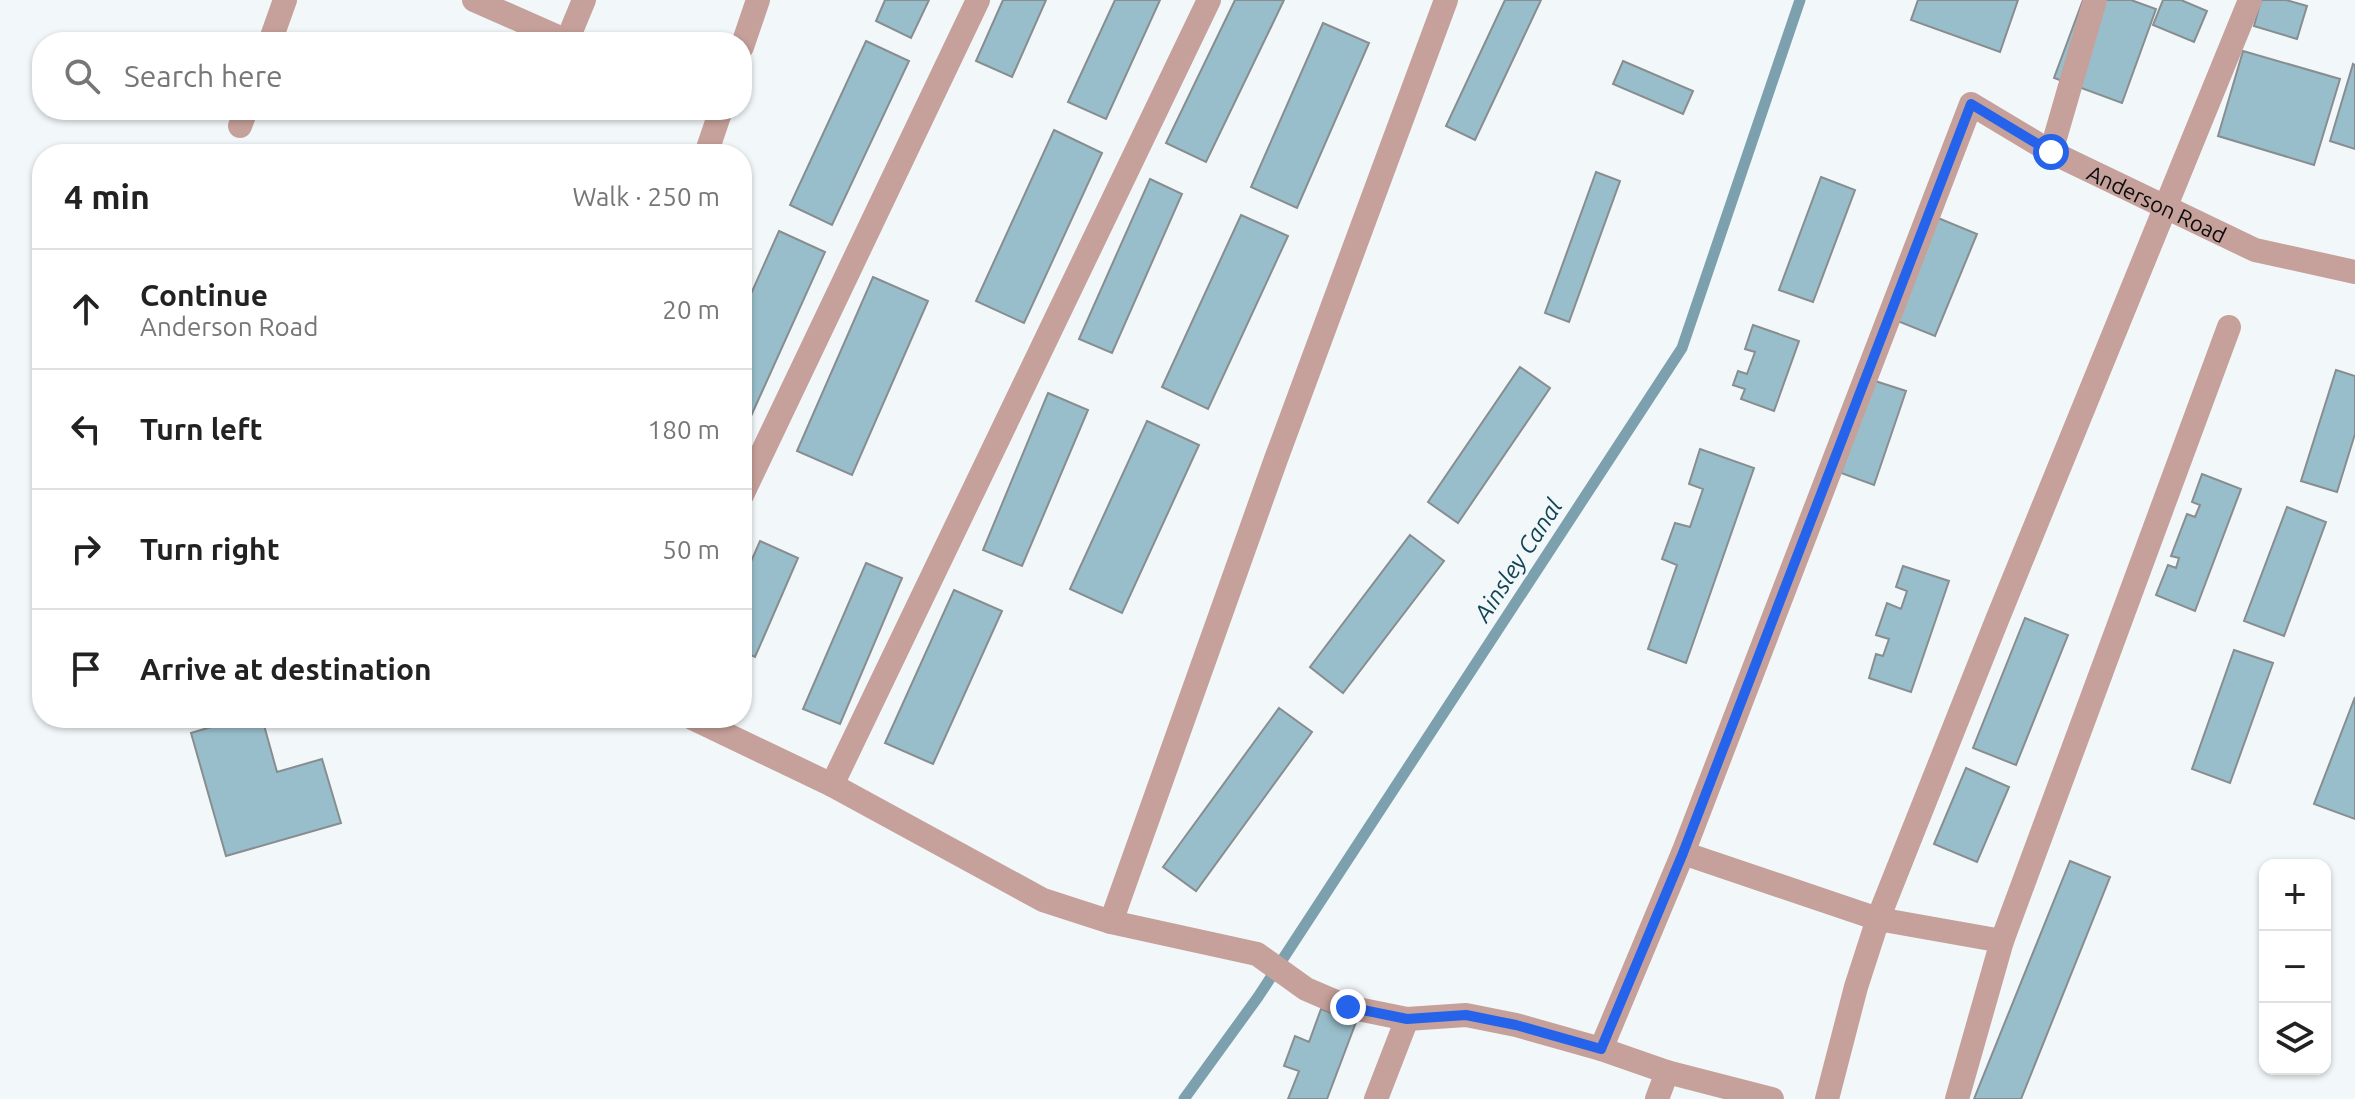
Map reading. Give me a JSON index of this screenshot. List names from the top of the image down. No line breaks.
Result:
{"streets":{"street":["Anderson Road"]},"water":["Ainsley Canal"],"page":{"search":"Search here","heading":["4 min","Walk · 250 m"],"list":[["Continue","Anderson Road","20 m"],["Turn left","180 m"],["Turn right","50 m"],"Arrive at destination"],"map_buttons":["+","−"]}}
